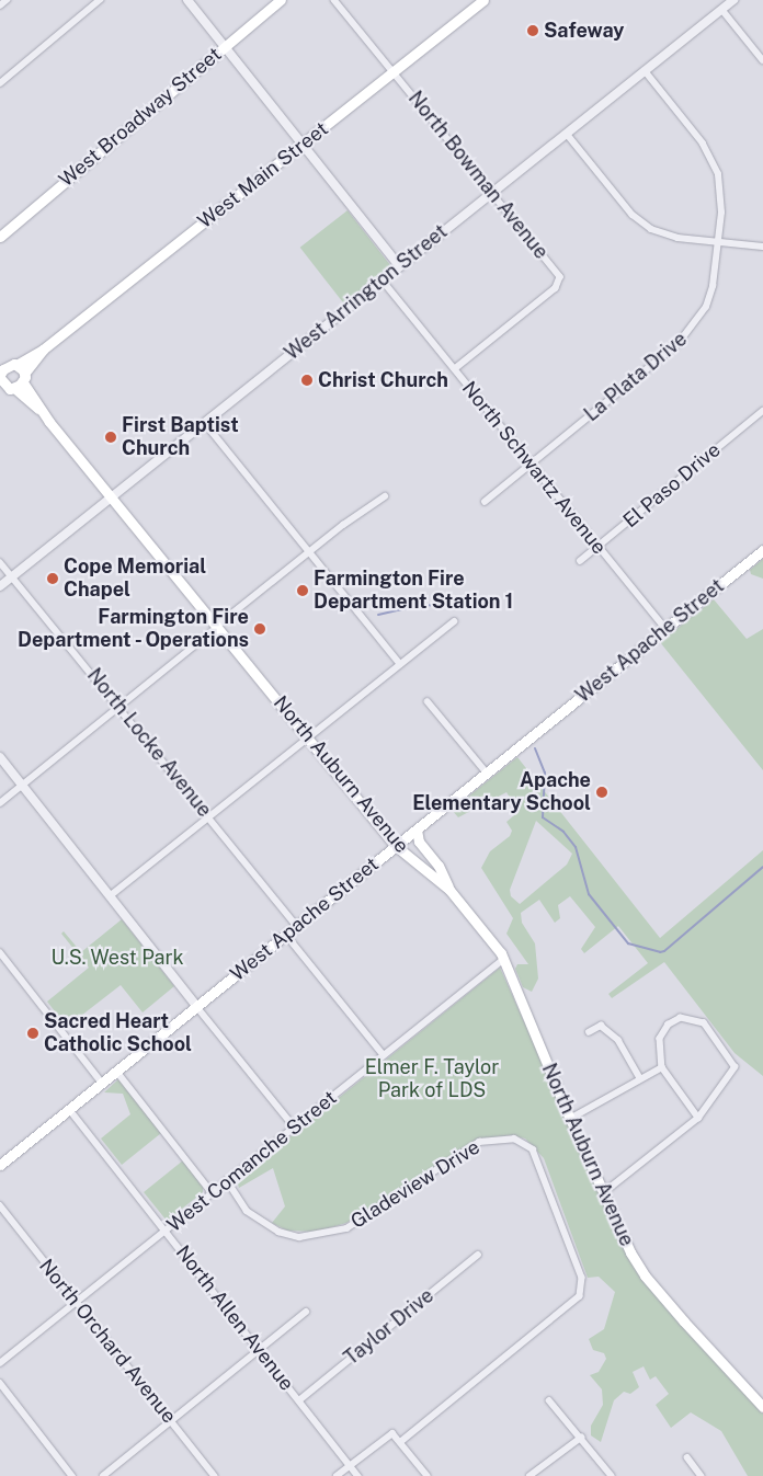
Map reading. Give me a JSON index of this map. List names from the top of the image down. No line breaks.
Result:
{"streets":{"main road":["West Broadway Street","West Main Street","West Apache Street","North Auburn Avenue"],"street":["North Bowman Avenue","West Arrington Street","La Plata Drive","North Schwartz Avenue","El Paso Drive","North Locke Avenue","West Comanche Street","Gladeview Drive","North Allen Avenue","Taylor Drive","North Orchard Avenue"]},"crossings":[["West Main Street","North Bowman Avenue"],["West Main Street","North Auburn Avenue"],["North Bowman Avenue","West Arrington Street"],["North Bowman Avenue","North Schwartz Avenue"],["West Arrington Street","La Plata Drive"],["West Arrington Street","North Schwartz Avenue"],["West Arrington Street","North Locke Avenue"],["West Arrington Street","North Auburn Avenue"],["La Plata Drive","North Schwartz Avenue"],["North Schwartz Avenue","El Paso Drive"],["North Schwartz Avenue","West Apache Street"],["West Apache Street","North Locke Avenue"],["West Apache Street","North Auburn Avenue"],["West Apache Street","North Allen Avenue"],["North Auburn Avenue","West Comanche Street"],["West Comanche Street","Gladeview Drive"],["West Comanche Street","North Allen Avenue"],["West Comanche Street","North Orchard Avenue"],["North Allen Avenue","Taylor Drive"]],"parks":["U.S. West Park","Elmer F. Taylor Park of LDS"],"places":["Safeway","Christ Church","First Baptist Church","Cope Memorial Chapel","Farmington Fire Department Station 1","Farmington Fire Department - Operations","Apache Elementary School","Sacred Heart Catholic School"]}
